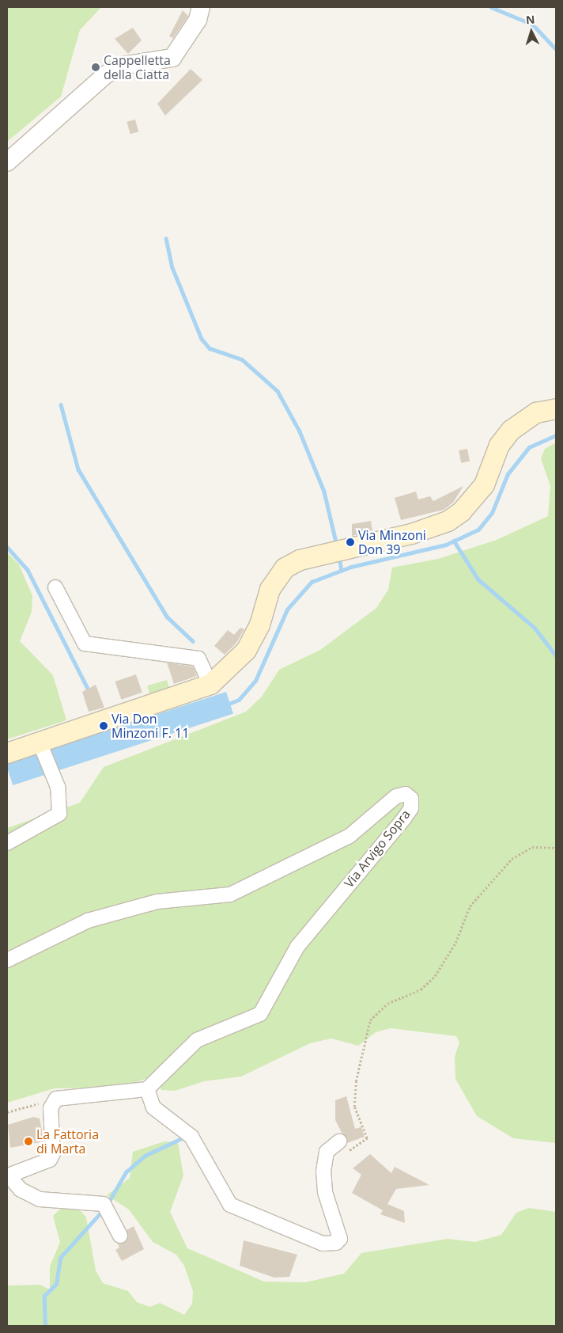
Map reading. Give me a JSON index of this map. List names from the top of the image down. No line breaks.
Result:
{"streets":{"street":["Via Arvigo Sopra"]},"places":["Cappelletta della Ciatta","Via Minzoni Don 39","Via Don Minzoni F. 11","La Fattoria di Marta"],"north":"top"}
